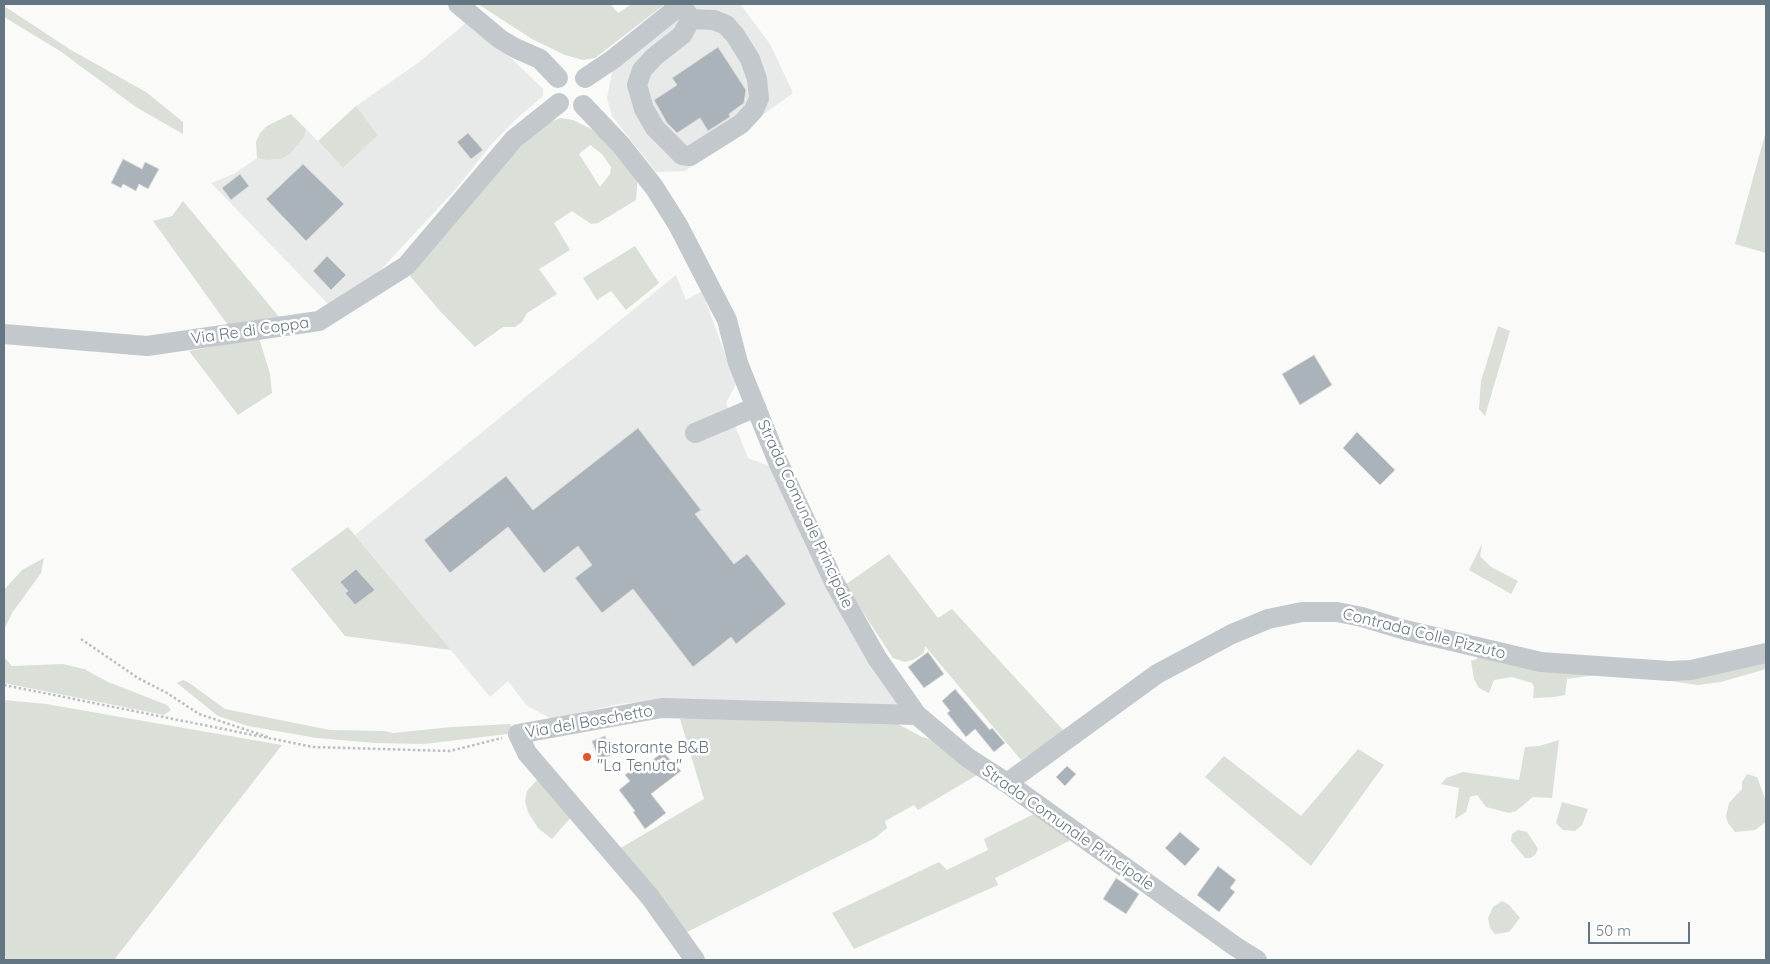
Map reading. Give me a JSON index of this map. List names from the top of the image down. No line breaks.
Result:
{"streets":{"street":["Via Re di Coppa","Strada Comunale Principale","Contrada Colle Pizzuto","Via del Boschetto"]},"crossings":[["Via Re di Coppa","Strada Comunale Principale"],["Strada Comunale Principale","Contrada Colle Pizzuto"],["Strada Comunale Principale","Via del Boschetto"]],"places":["Ristorante B&B \"La Tenuta\""],"scale_bar":"50 m"}
